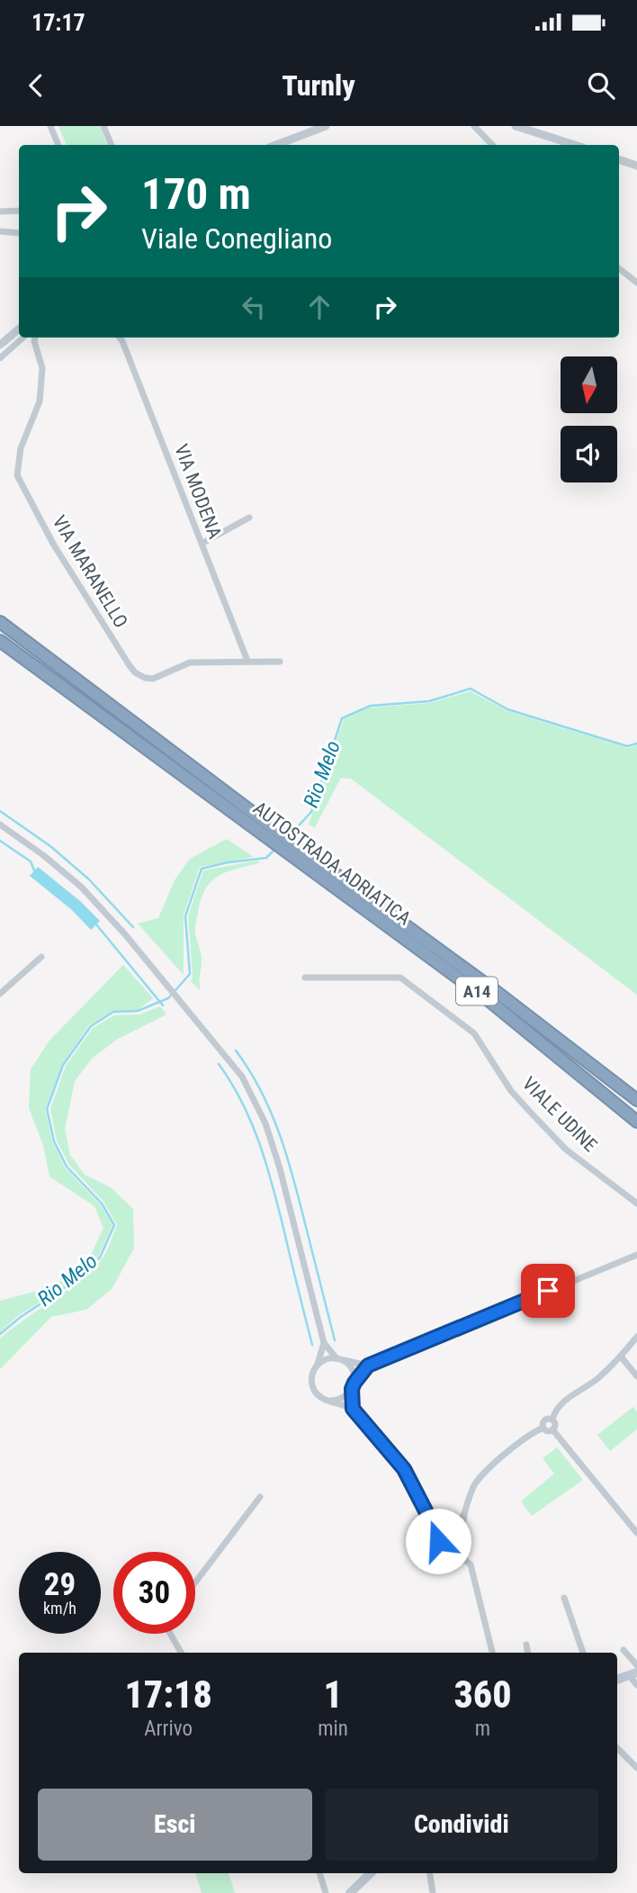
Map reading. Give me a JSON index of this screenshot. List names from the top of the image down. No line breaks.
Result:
{"streets":{"highway":["AUTOSTRADA ADRIATICA","A14"],"street":["VIA MODENA","VIA MARANELLO","VIALE UDINE"]},"crossings":[["VIA MODENA","VIA MARANELLO"]],"water":["Rio Melo"],"north":"bottom","page":{"status":"17:17","header":"Turnly","turn":["170 m","Viale Conegliano"],"speed":"29 km/h","limit":"30","eta":["17:18","Arrivo","1","min","360","m"],"buttons":["Esci","Condividi"]}}
